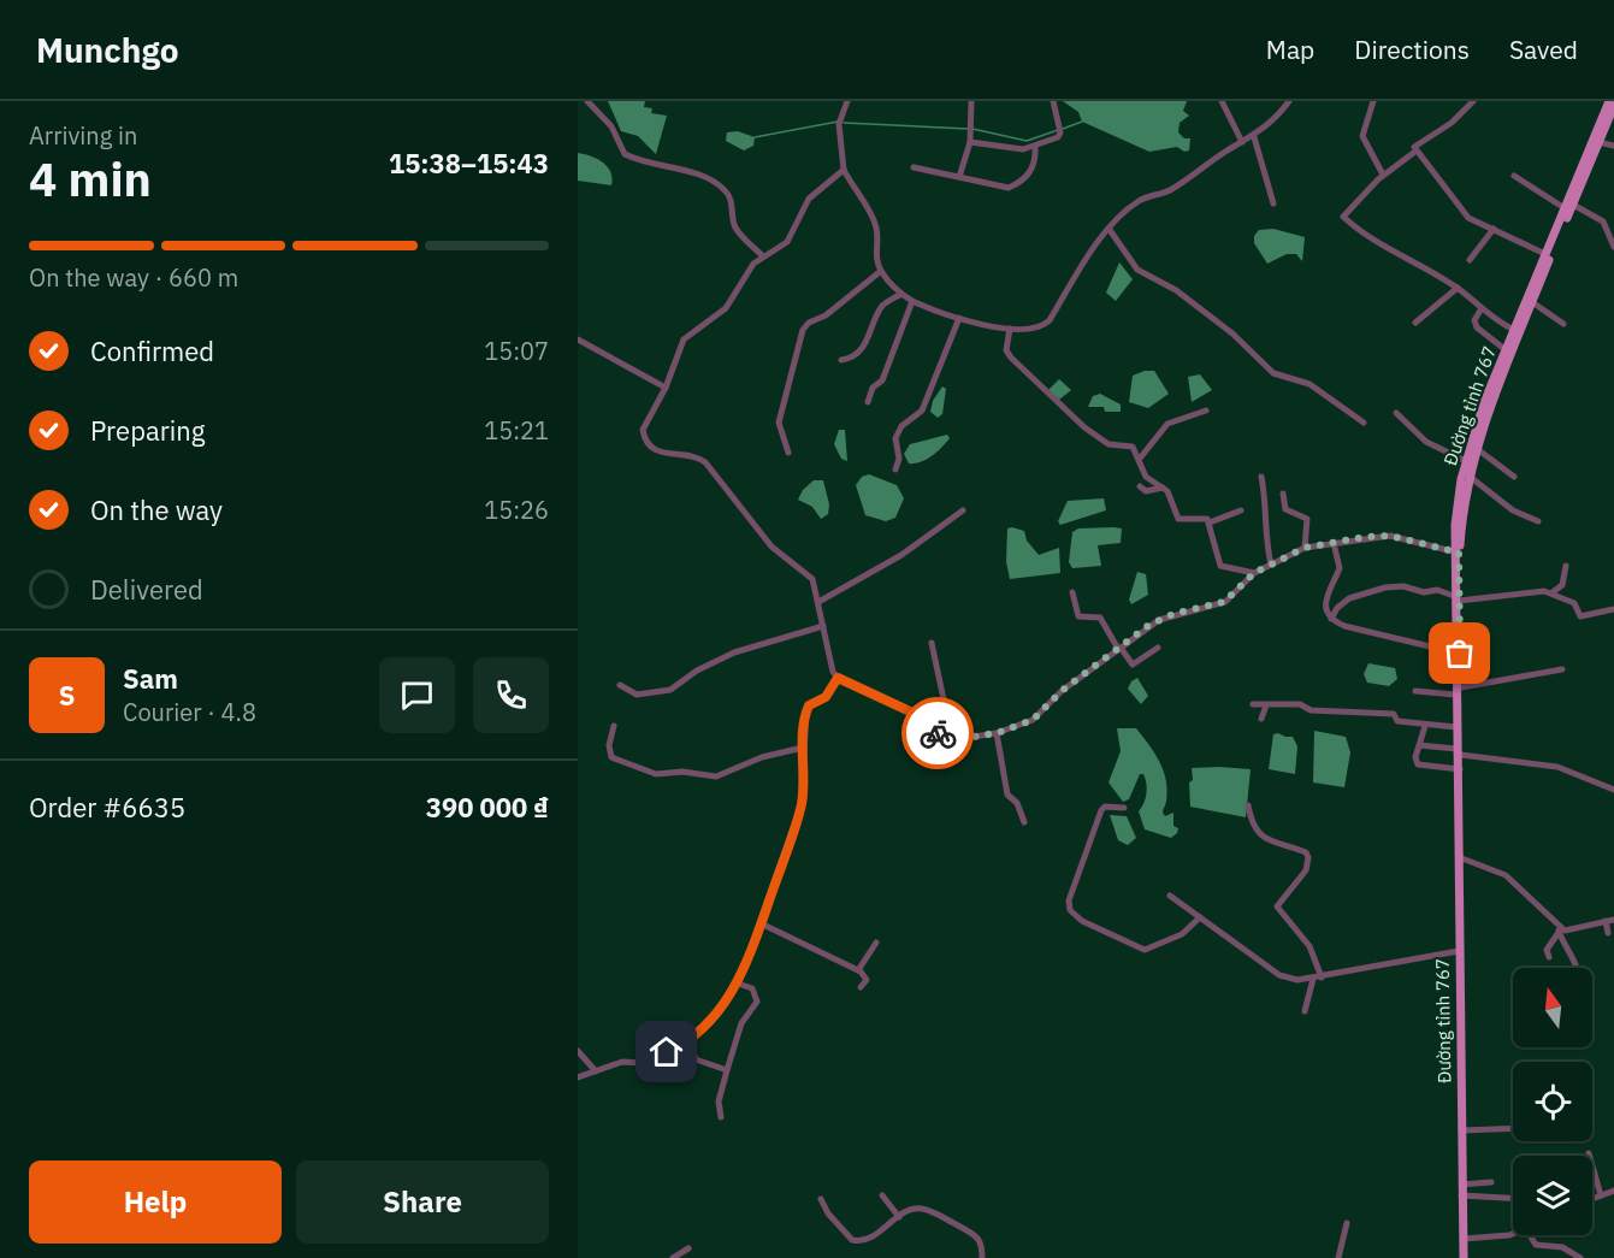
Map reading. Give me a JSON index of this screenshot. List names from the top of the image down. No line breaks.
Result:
{"streets":{"main road":["Đường tỉnh 767"]},"north":"top","page":{"header":"Munchgo","nav":["Map","Directions","Saved"],"heading":["4 min","Arriving in","15:38–15:43"],"panel":["Sam","Courier · 4.8","Order #6635","390 000 ₫"],"bar":"On the way · 660 m","list":[["Confirmed","15:07"],["Preparing","15:21"],["On the way","15:26"],"Delivered"],"round":"S","buttons":["Help","Share"]}}
